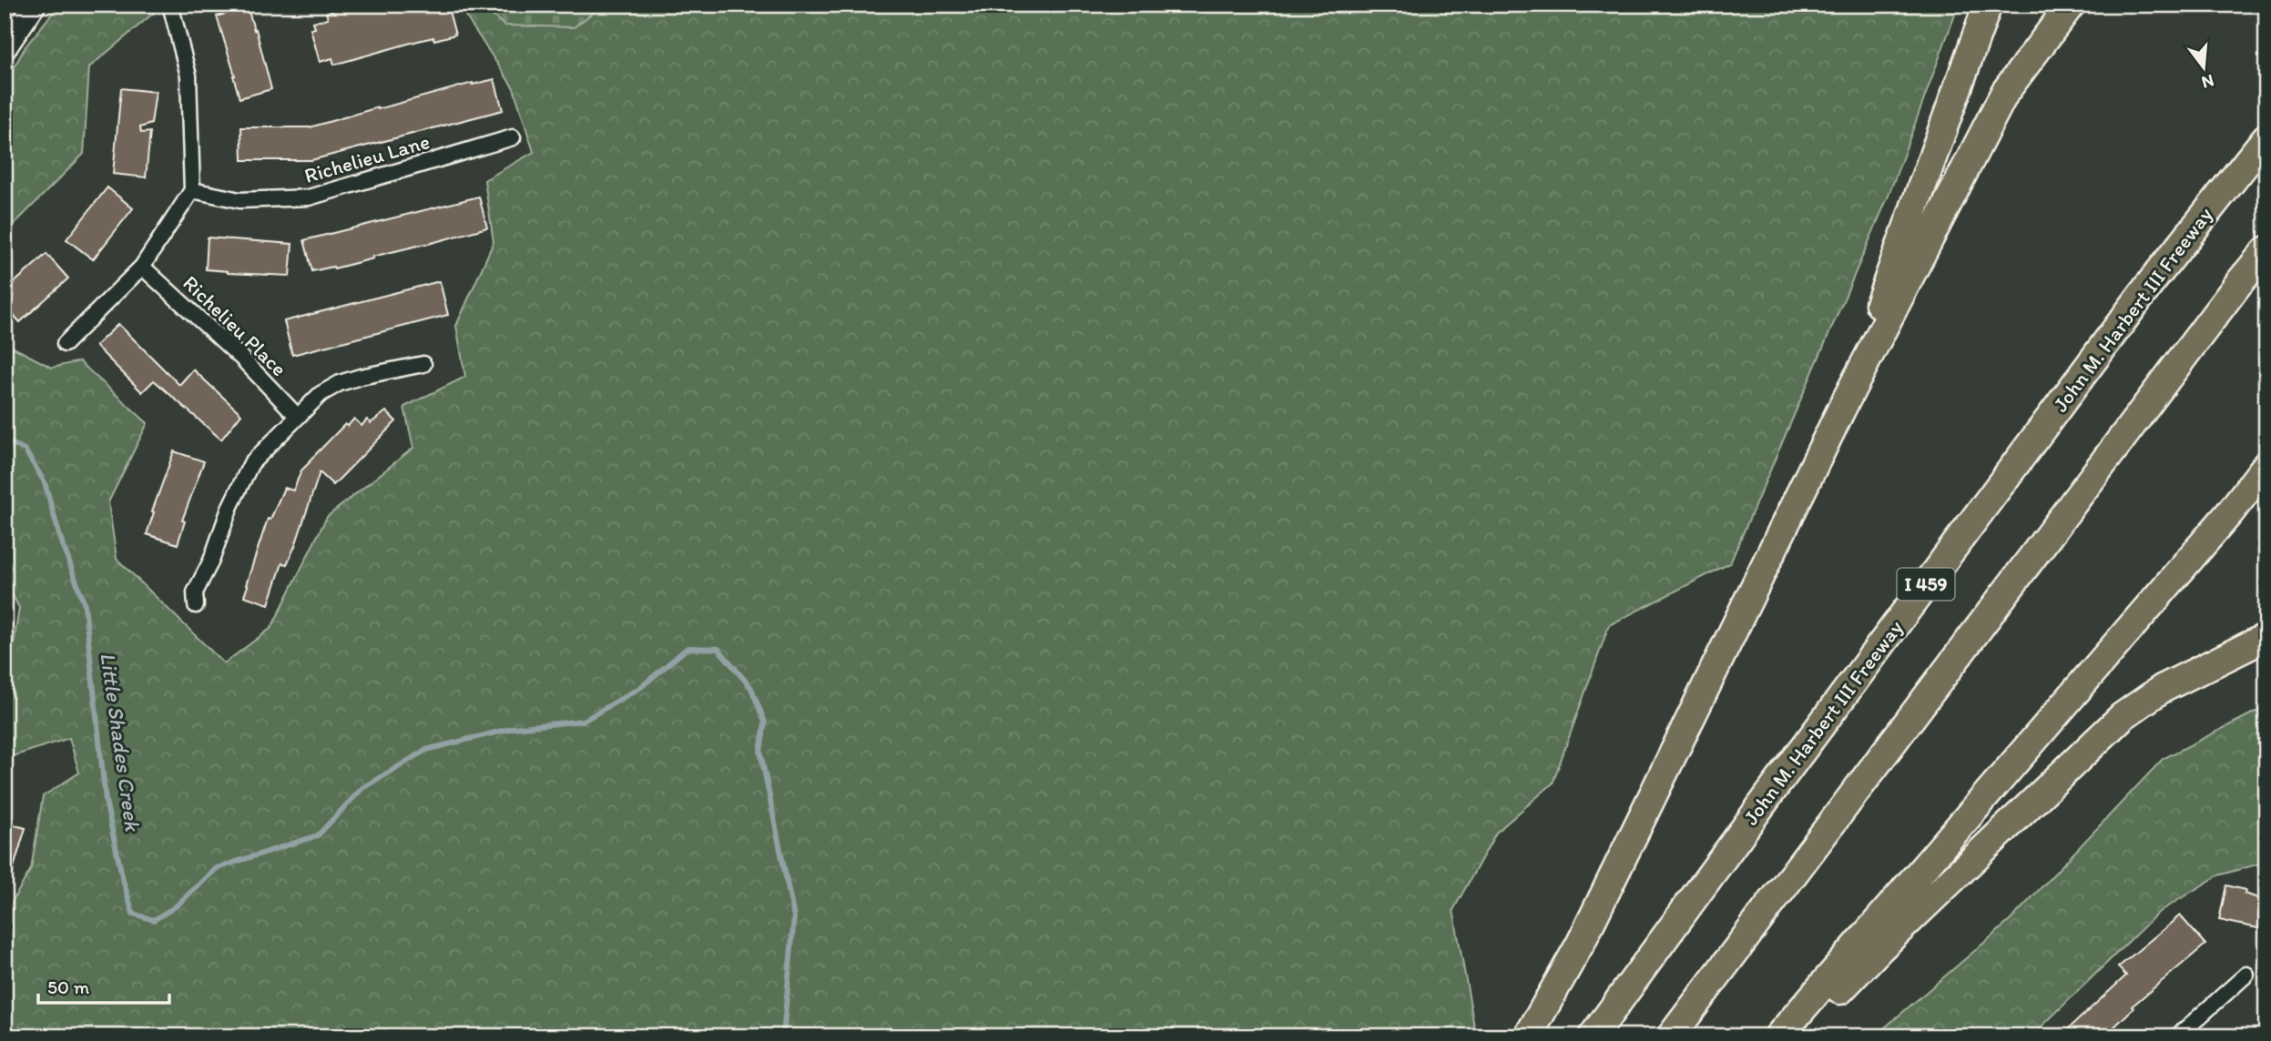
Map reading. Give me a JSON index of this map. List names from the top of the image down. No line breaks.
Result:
{"streets":{"highway":["John M. Harbert III Freeway","I 459"],"street":["Richelieu Lane","Richelieu Place"]},"water":["Little Shades Creek"],"scale_bar":"50 m","north":"bottom"}
